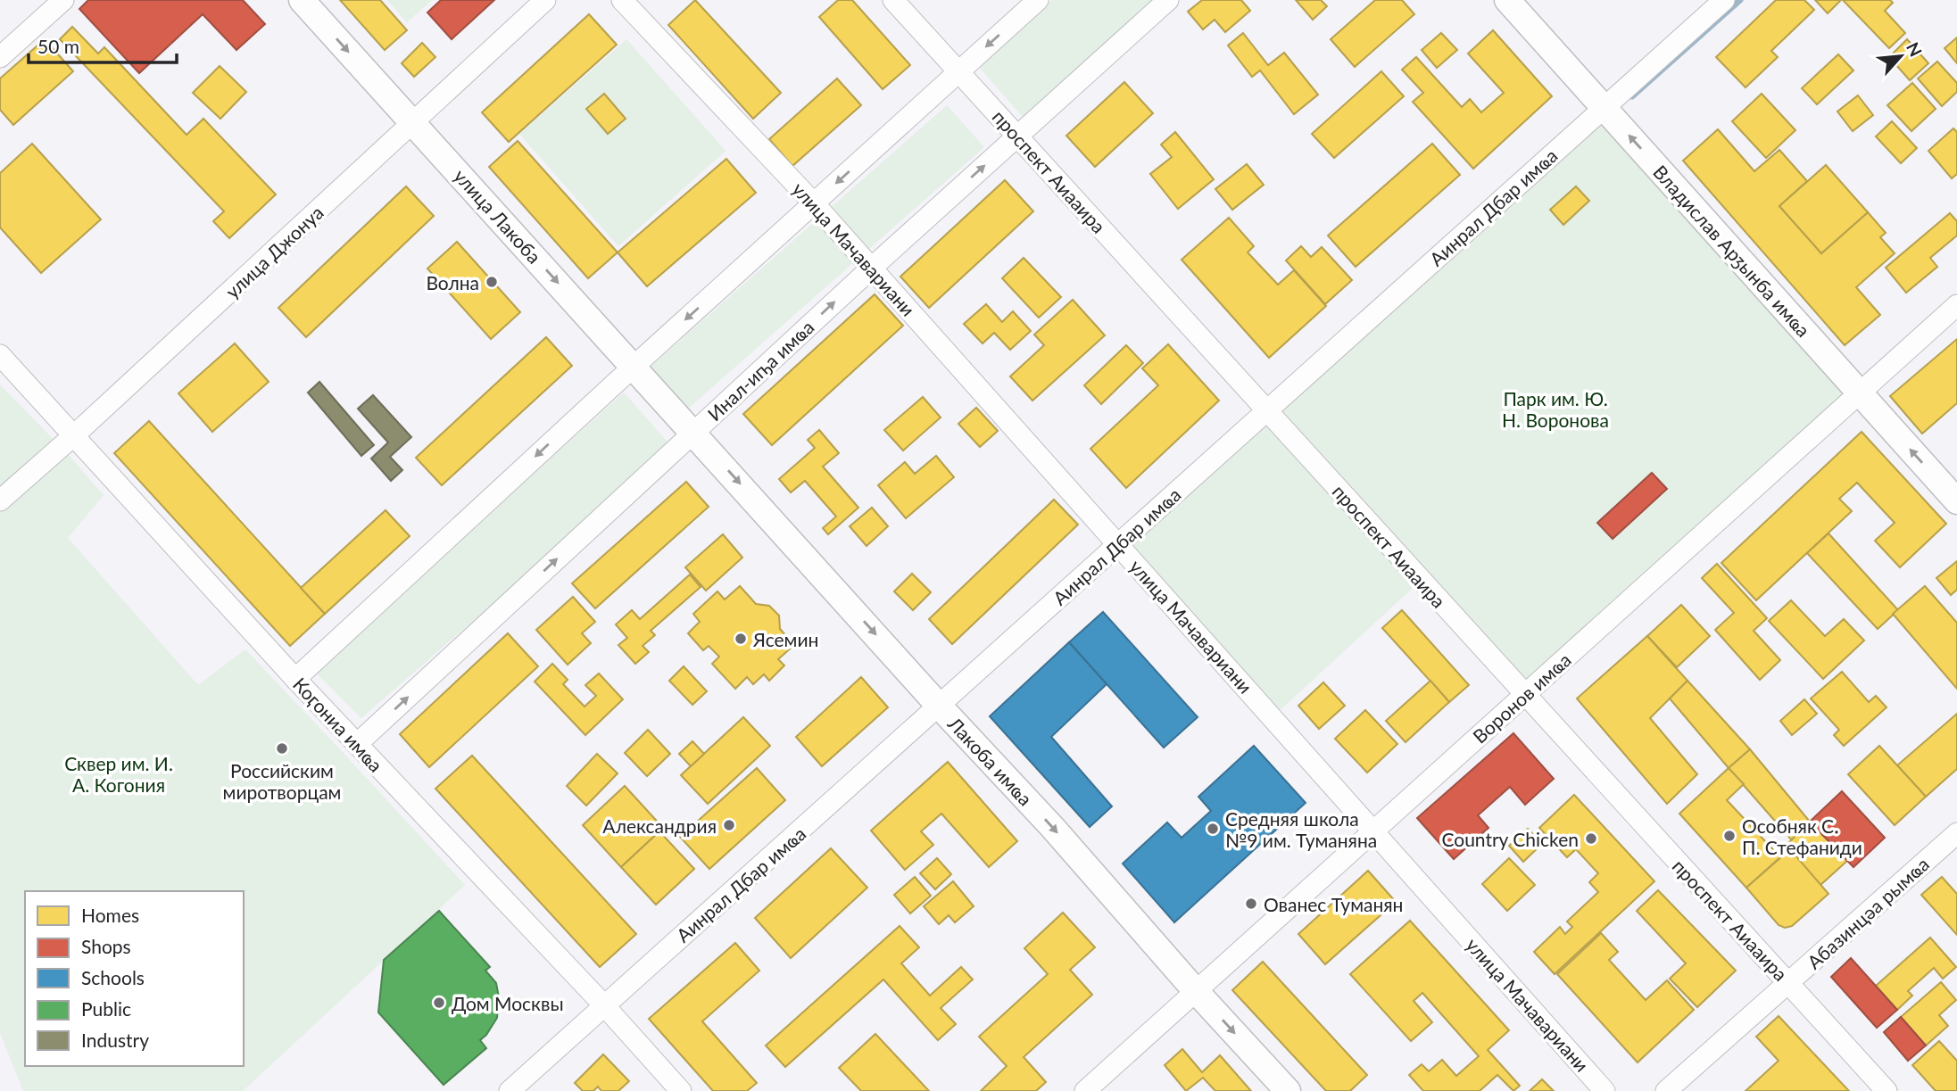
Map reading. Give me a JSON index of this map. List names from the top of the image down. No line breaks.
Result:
{"streets":{"main road":["улица Лакоба","Владислав Арӡынба имҩа","Лакоба имҩа"],"street":["проспект Аиааира","Аинрал Дбар имҩа","улица Мачавариани","улица Джонуа","Инал-иҧа имҩа","Воронов имҩа","Коӷониа имҩа","Абазинцәа рымҩа"]},"crossings":[["проспект Аиааира","Аинрал Дбар имҩа"],["проспект Аиааира","Инал-иҧа имҩа"],["проспект Аиааира","Воронов имҩа"],["проспект Аиааира","Абазинцәа рымҩа"],["Аинрал Дбар имҩа","улица Мачавариани"],["Аинрал Дбар имҩа","Владислав Арӡынба имҩа"],["Аинрал Дбар имҩа","Коӷониа имҩа"],["Аинрал Дбар имҩа","Лакоба имҩа"],["улица Лакоба","улица Джонуа"],["улица Лакоба","Инал-иҧа имҩа"],["улица Лакоба","Лакоба имҩа"],["улица Мачавариани","Инал-иҧа имҩа"],["улица Мачавариани","Воронов имҩа"],["Владислав Арӡынба имҩа","Воронов имҩа"],["улица Джонуа","Коӷониа имҩа"],["Инал-иҧа имҩа","Коӷониа имҩа"],["Инал-иҧа имҩа","Лакоба имҩа"],["Воронов имҩа","Лакоба имҩа"]],"one_way":["улица Лакоба","Владислав Арӡынба имҩа","Лакоба имҩа"],"parks":["Парк им. Ю. Н. Воронова","Сквер им. И. А. Когония"],"places":["Волна","Ясемин","Российским миротворцам","Александрия","Средняя школа №9 им. Туманяна","Особняк С. П. Стефаниди","Country Chicken","Ованес Туманян","Дом Москвы"],"legend":["Homes","Shops","Schools","Public","Industry"],"scale_bar":"50 m","north":"top right"}
